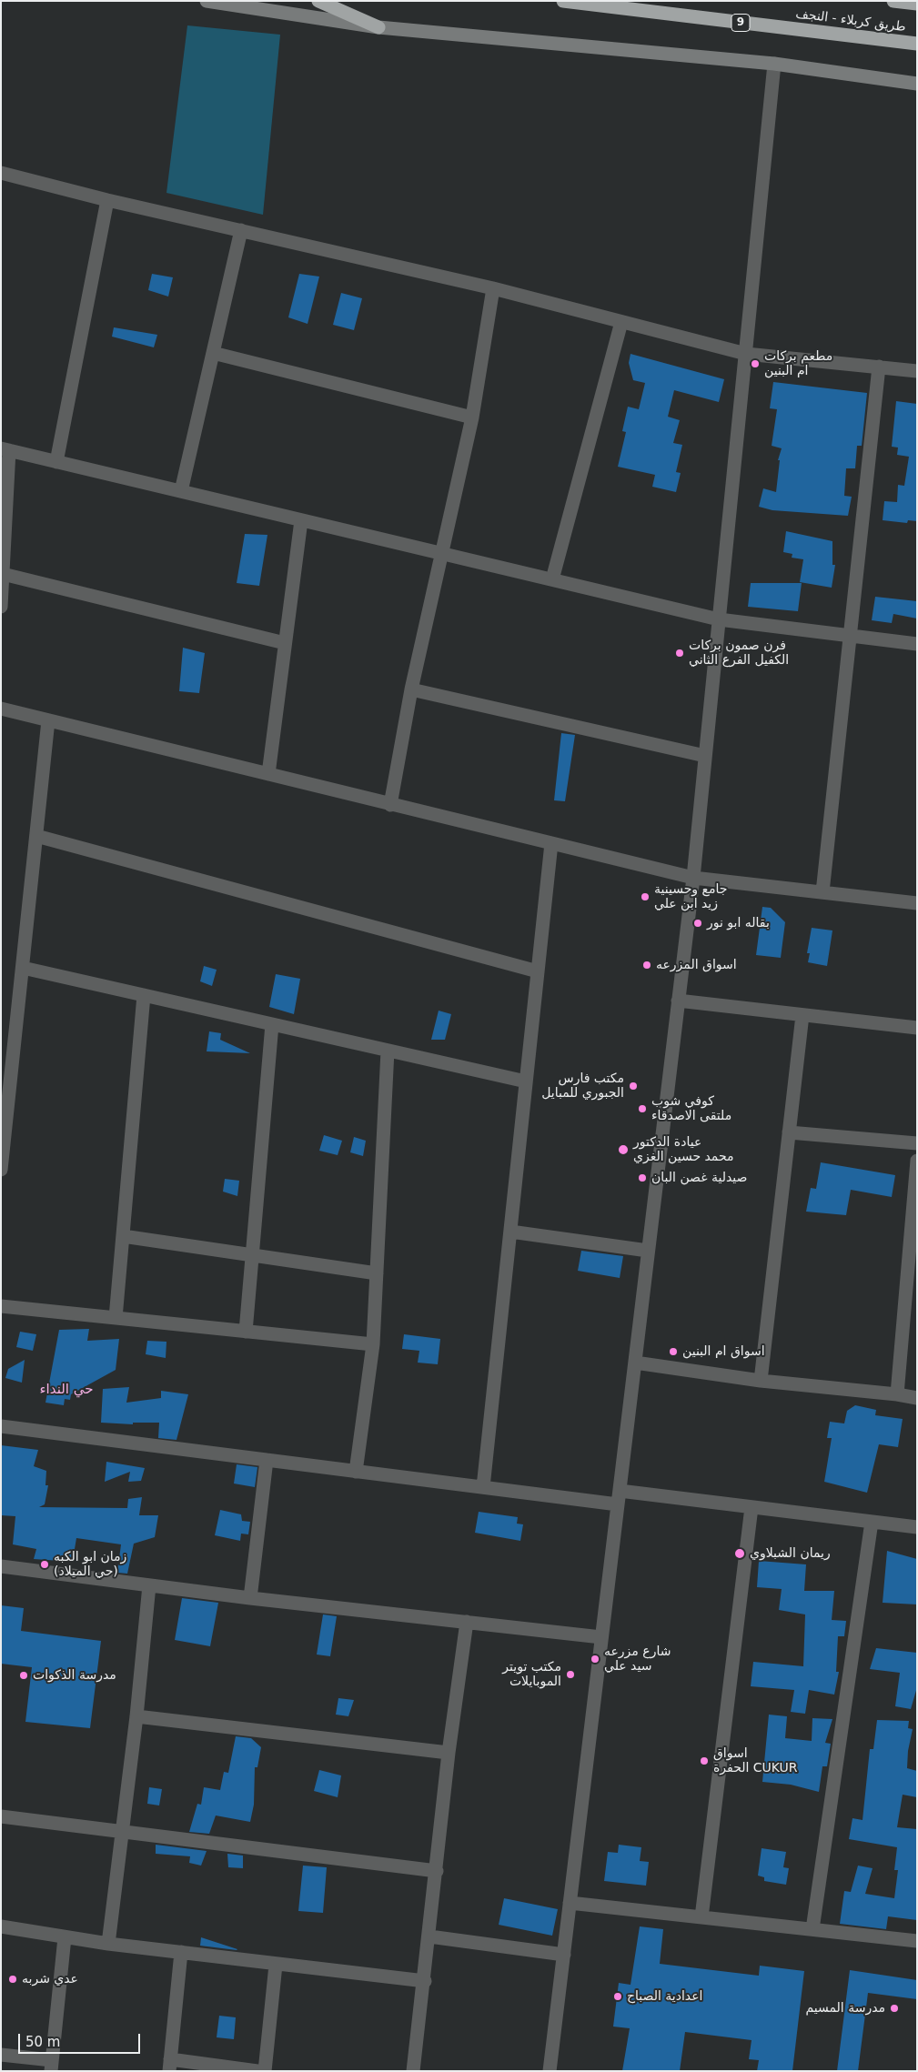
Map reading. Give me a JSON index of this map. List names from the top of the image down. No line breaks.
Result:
{"streets":{"highway":["طريق کربلاء - النجف","9"]},"districts":["حي النداء"],"places":["مطعم برکات ام البنین","فرن صمون بركات الكفيل الفرع الثاني","جامع وحسينية زيد ابن علي","بقاله ابو نور","اسواق المزرعه","مكتب فارس الجبوري للمبايل","كوفي شوب ملتقى الاصدقاء","عيادة الدكتور محمد حسين الغزي","صيدلية غصن البان","اسواق ام البنين","ريمان الشبلاوي","زمان ابو الكبه (حي الميلاد)","شارع مزرعه سيد علي","مكتب تويتر الموبايلات","مدرسة الذكوات","اسواق الحفرة CUKUR","عدي شربه","اعدادية الصباح","مدرسة المسيم"],"scale_bar":"50 m"}
